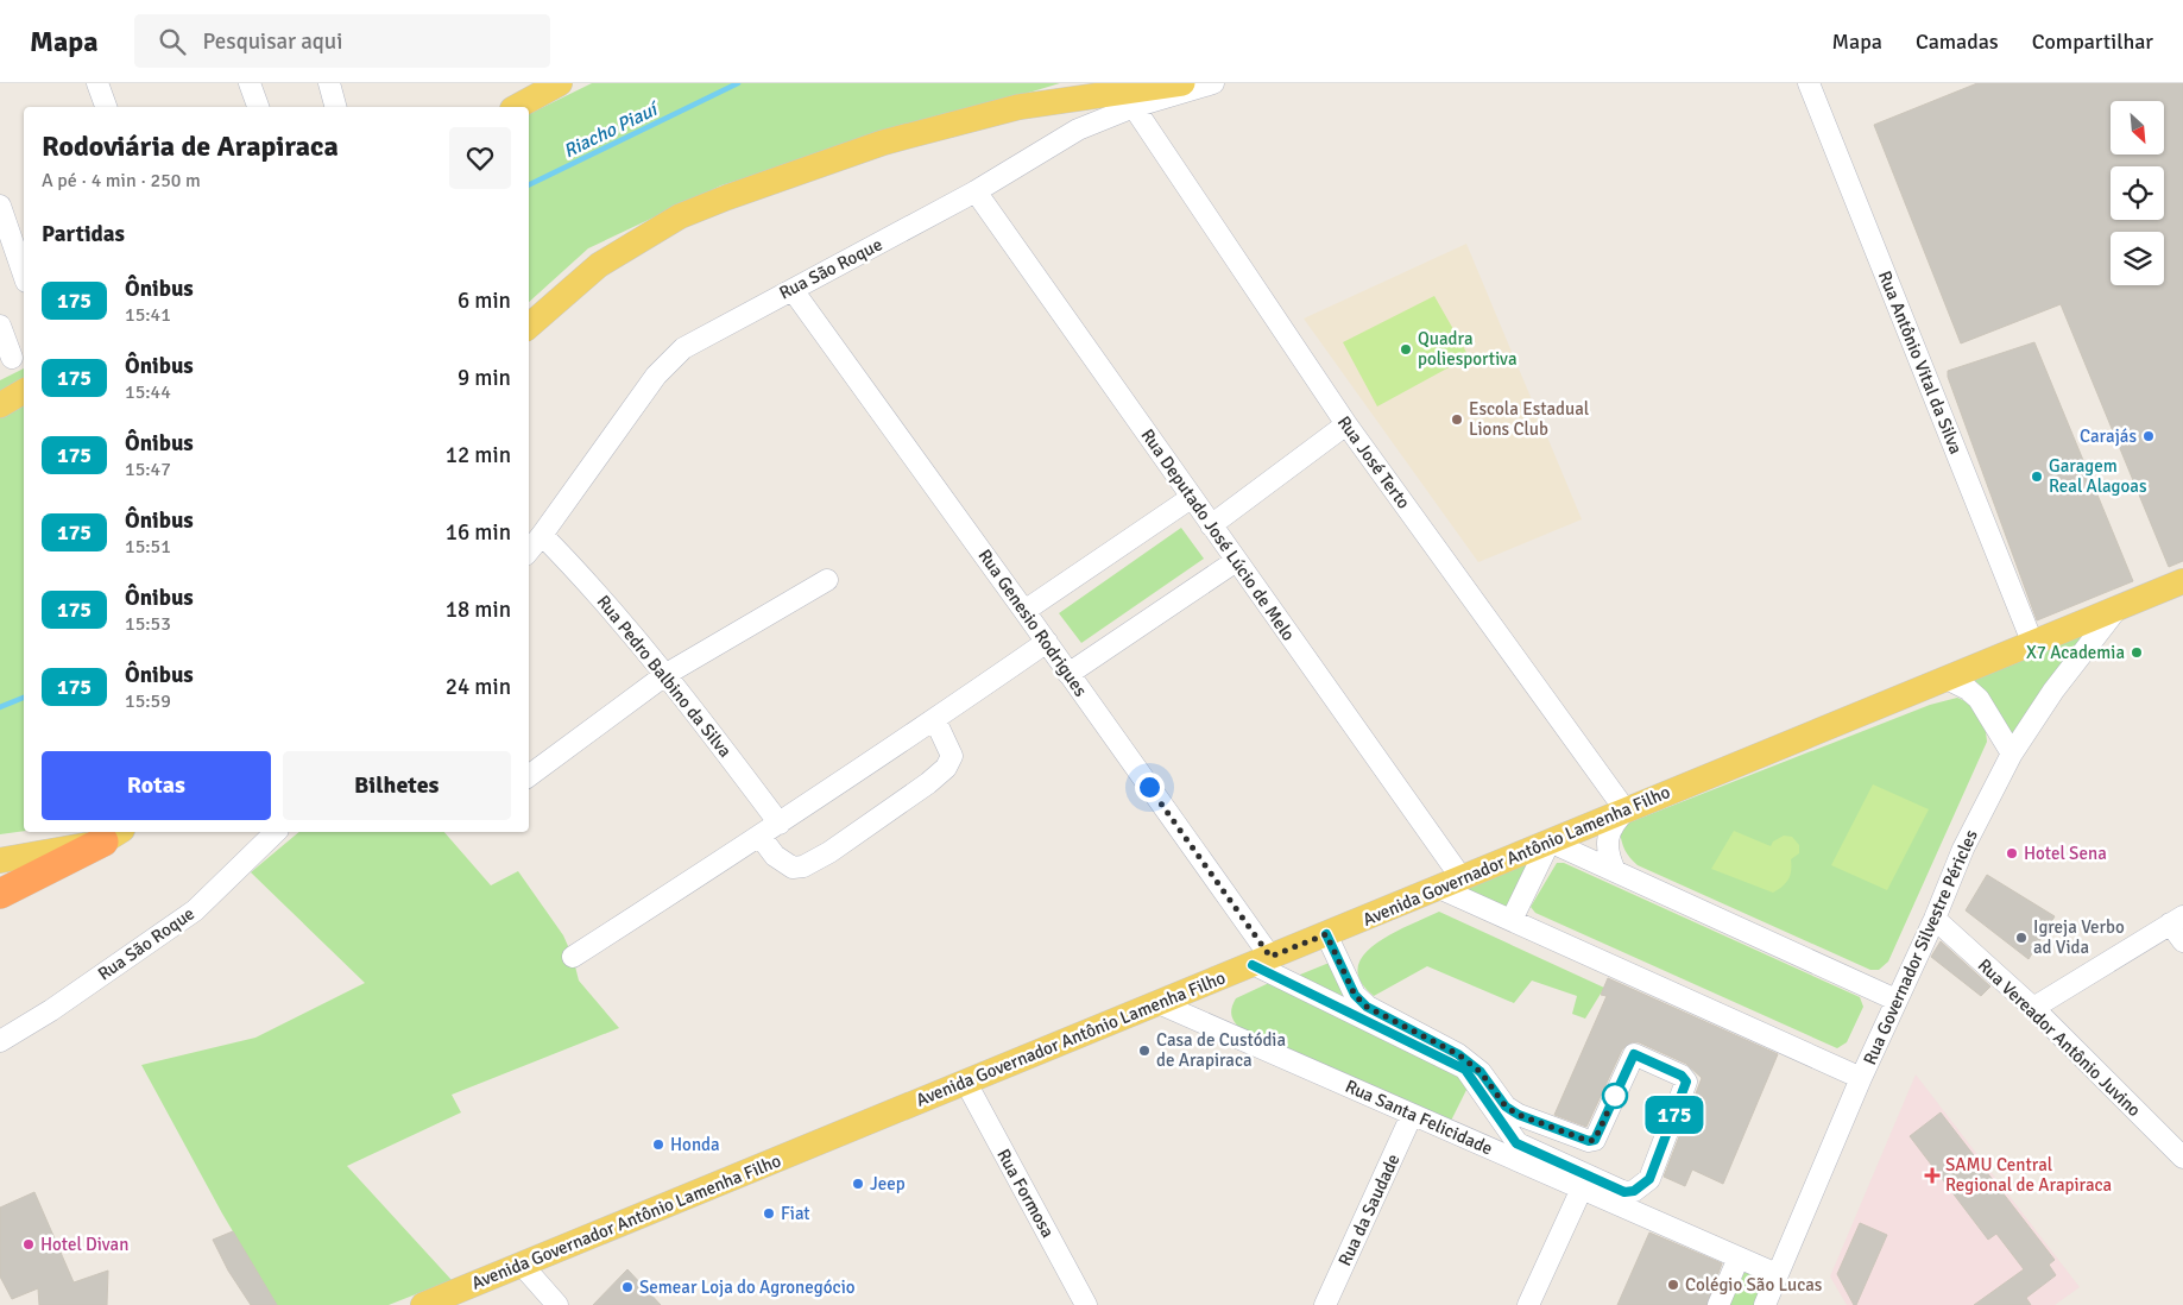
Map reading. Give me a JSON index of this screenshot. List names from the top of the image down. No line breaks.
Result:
{"streets":{"main road":["Avenida Governador Antônio Lamenha Filho"],"street":["Rua São Roque","Rua Antônio Vital da Silva","Rua José Terto","Rua Deputado José Lúcio de Melo","Rua Genesio Rodrigues","Rua Pedro Balbino da Silva","Rua Governador Silvestre Péricles","Rua Vereador Antônio Juvino","Rua Santa Felicidade","Rua Formosa","Rua da Saudade"]},"crossings":[["Rua São Roque","Rua José Terto"],["Rua São Roque","Rua Deputado José Lúcio de Melo"],["Rua São Roque","Rua Genesio Rodrigues"],["Rua São Roque","Rua Pedro Balbino da Silva"],["Rua Antônio Vital da Silva","Avenida Governador Antônio Lamenha Filho"],["Rua José Terto","Avenida Governador Antônio Lamenha Filho"],["Rua Deputado José Lúcio de Melo","Avenida Governador Antônio Lamenha Filho"],["Rua Genesio Rodrigues","Avenida Governador Antônio Lamenha Filho"],["Avenida Governador Antônio Lamenha Filho","Rua Governador Silvestre Péricles"],["Avenida Governador Antônio Lamenha Filho","Rua Santa Felicidade"],["Avenida Governador Antônio Lamenha Filho","Rua Formosa"],["Rua Governador Silvestre Péricles","Rua Vereador Antônio Juvino"],["Rua Governador Silvestre Péricles","Rua Santa Felicidade"],["Rua Santa Felicidade","Rua da Saudade"]],"water":["Riacho Piauí"],"places":{"other":["Quadra poliesportiva","Escola Estadual Lions Club","Carajás","Garagem Real Alagoas","X7 Academia","Hotel Sena","Igreja Verbo ad Vida","Casa de Custódia de Arapiraca","Honda","Jeep","Fiat","Hotel Divan","Colégio São Lucas","Semear Loja do Agronegócio"],"health":["SAMU Central Regional de Arapiraca"]},"lines":["bus line 175"],"north":"bottom right","page":{"header":"Mapa","search":"Pesquisar aqui","nav":["Mapa","Camadas","Compartilhar"],"on_map":"175","heading":[["Rodoviária de Arapiraca","A pé · 4 min · 250 m"],"Partidas"],"list":[{"mark":"175","name":"Ônibus","note":"15:41","value":"6 min"},{"mark":"175","name":"Ônibus","note":"15:44","value":"9 min"},{"mark":"175","name":"Ônibus","note":"15:47","value":"12 min"},{"mark":"175","name":"Ônibus","note":"15:51","value":"16 min"},{"mark":"175","name":"Ônibus","note":"15:53","value":"18 min"},{"mark":"175","name":"Ônibus","note":"15:59","value":"24 min"}],"buttons":["Rotas","Bilhetes"]}}
